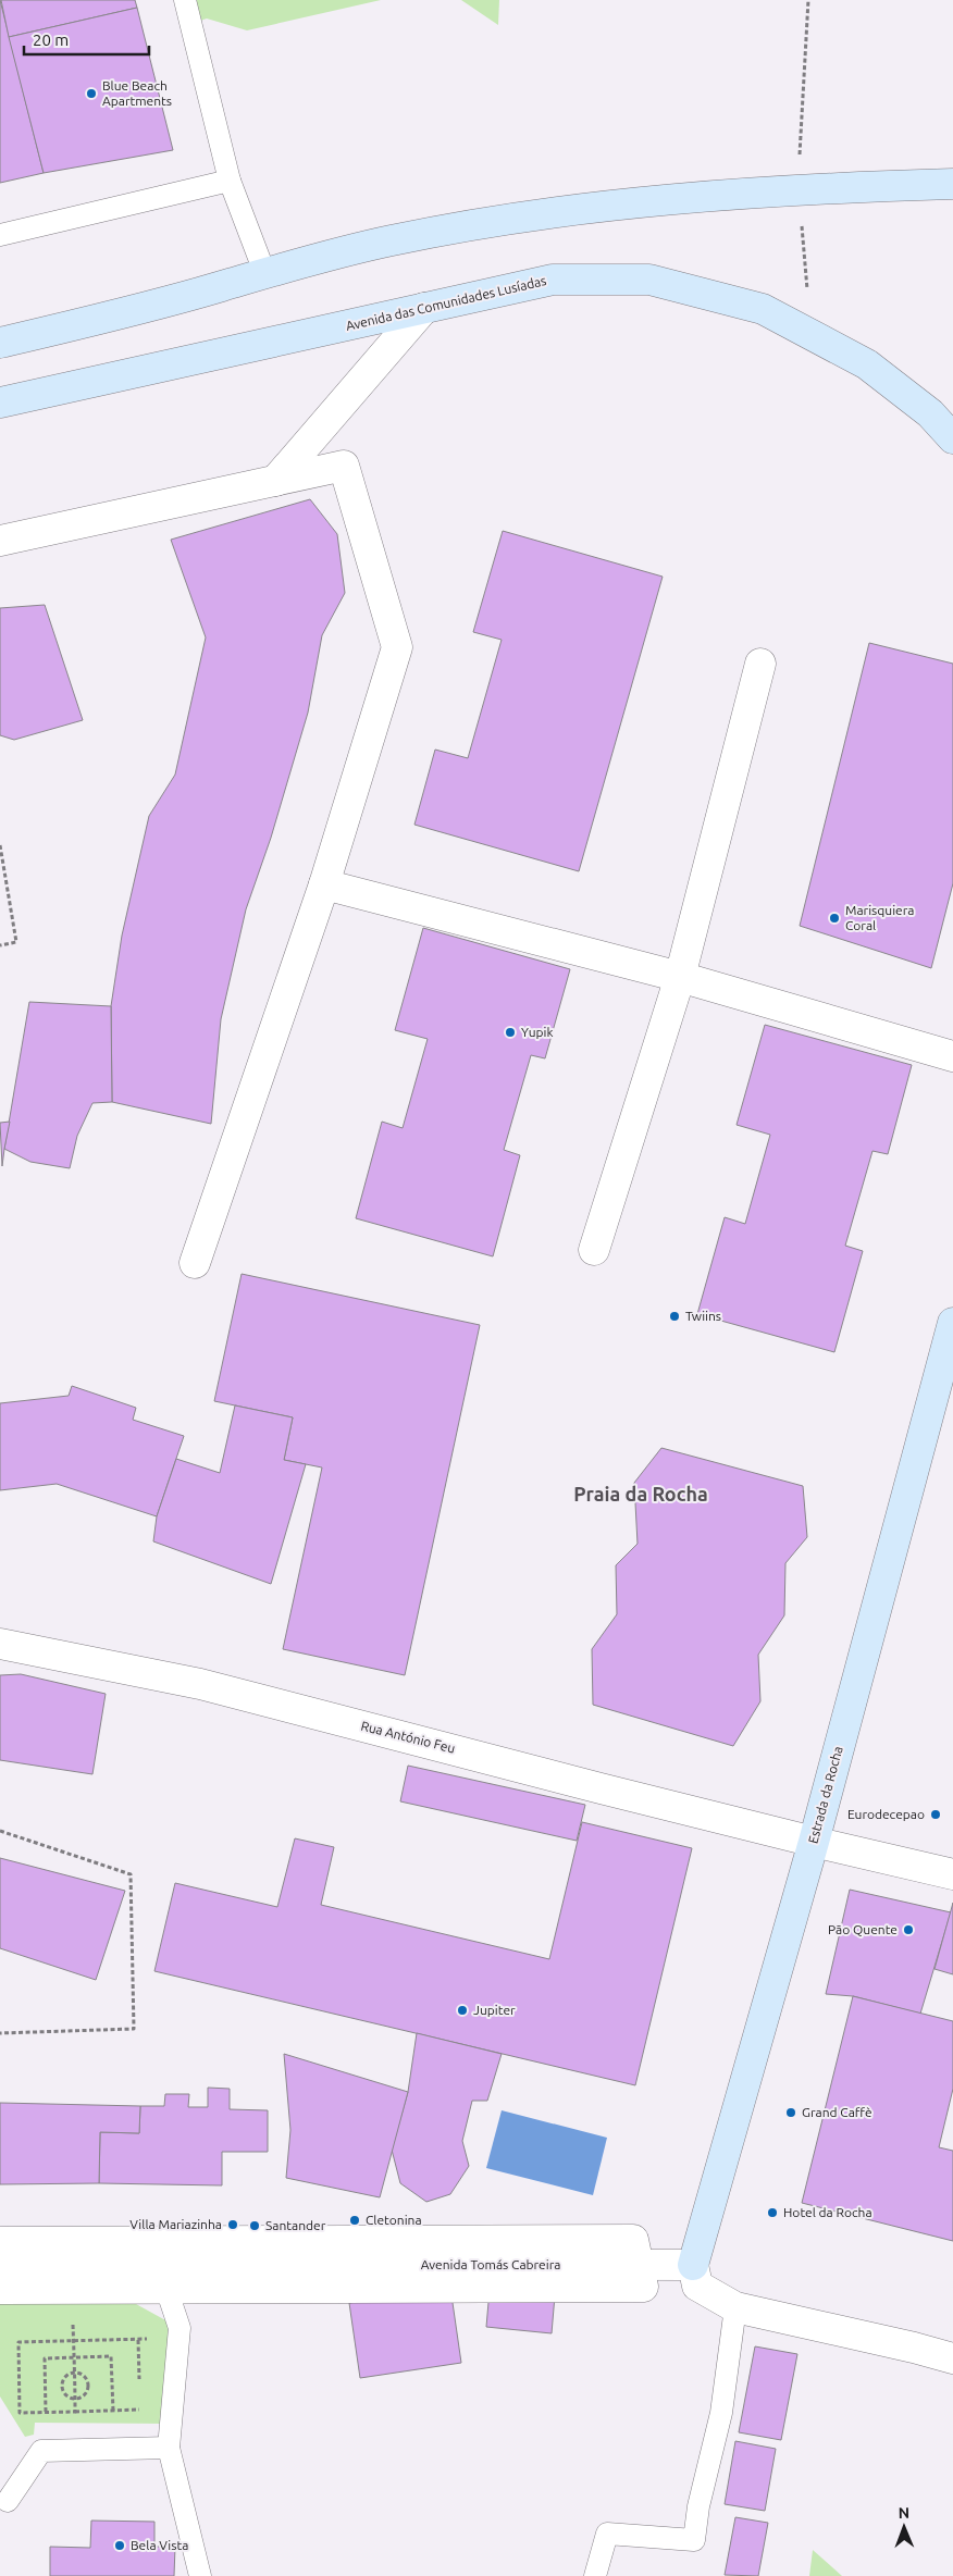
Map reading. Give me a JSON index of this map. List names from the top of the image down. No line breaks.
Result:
{"streets":{"main road":["Avenida das Comunidades Lusíadas","Estrada da Rocha"],"street":["Rua António Feu","Avenida Tomás Cabreira"]},"crossings":[["Rua António Feu","Estrada da Rocha"],["Estrada da Rocha","Avenida Tomás Cabreira"]],"districts":["Praia da Rocha"],"places":["Blue Beach Apartments","Marisquiera Coral","Yupik","Twiins","Eurodecepao","Pão Quente","Jupiter","Grand Caffè","Hotel da Rocha","Cletonina","Villa Mariazinha","Santander","Bela Vista"],"scale_bar":"20 m","north":"top"}
